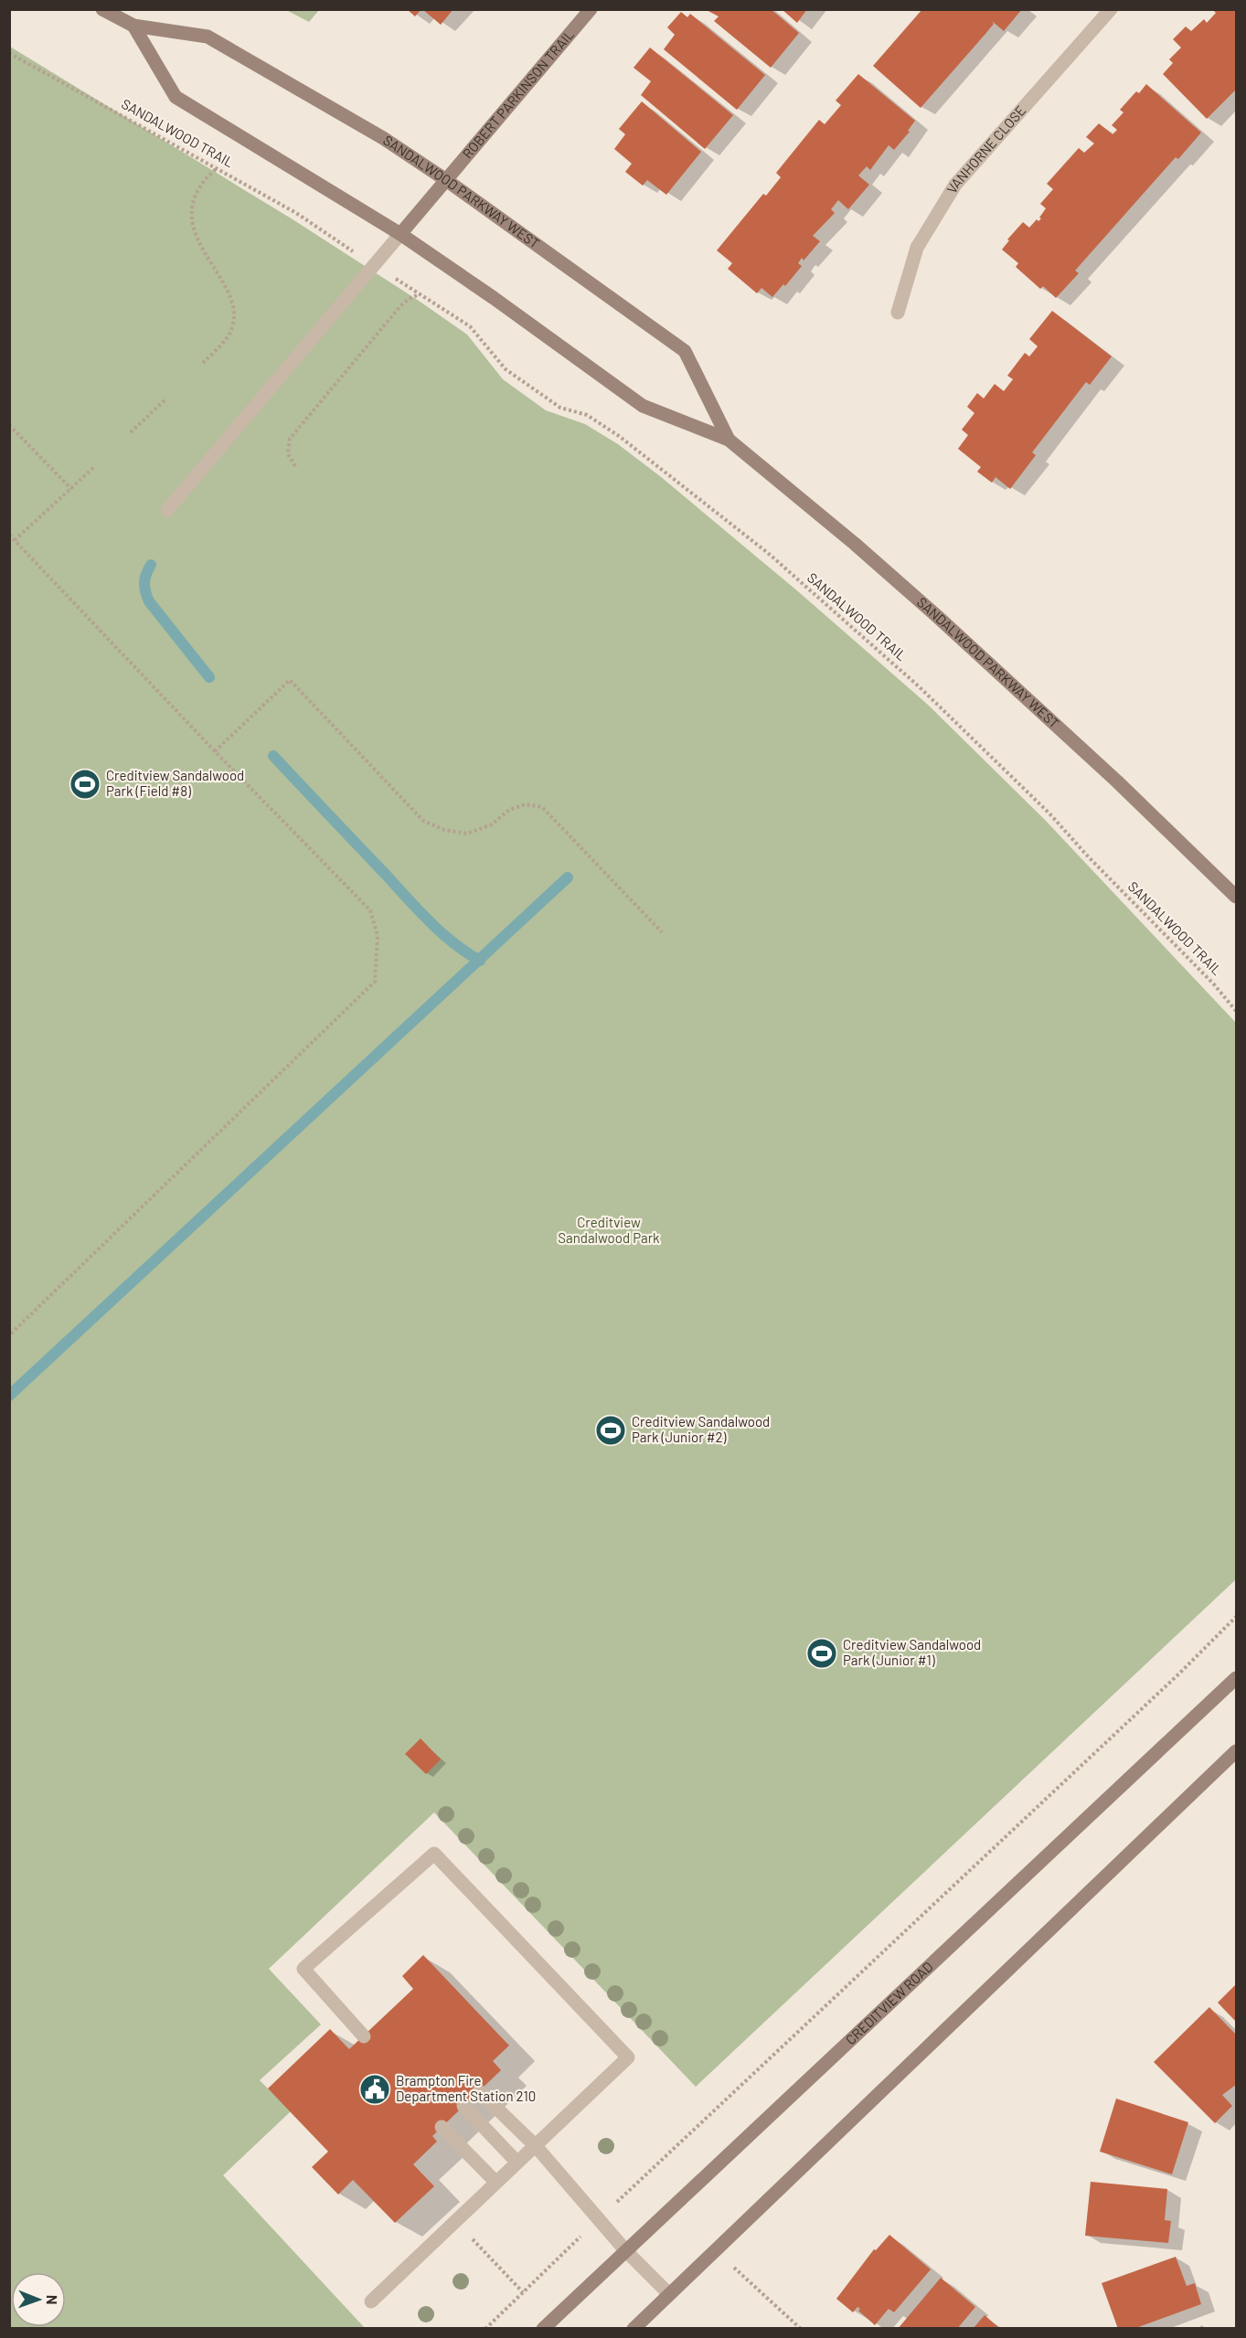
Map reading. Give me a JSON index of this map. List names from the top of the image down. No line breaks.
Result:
{"streets":{"main road":["ROBERT PARKINSON TRAIL","SANDALWOOD PARKWAY WEST","CREDITVIEW ROAD"],"street":["VANHORNE CLOSE"],"path":["SANDALWOOD TRAIL"]},"crossings":[["ROBERT PARKINSON TRAIL","SANDALWOOD PARKWAY WEST"]],"parks":["Creditview Sandalwood Park"],"places":{"sports":["Creditview Sandalwood Park (Field #8)","Creditview Sandalwood Park (Junior #2)","Creditview Sandalwood Park (Junior #1)"],"public building":["Brampton Fire Department Station 210"]},"north":"right"}
